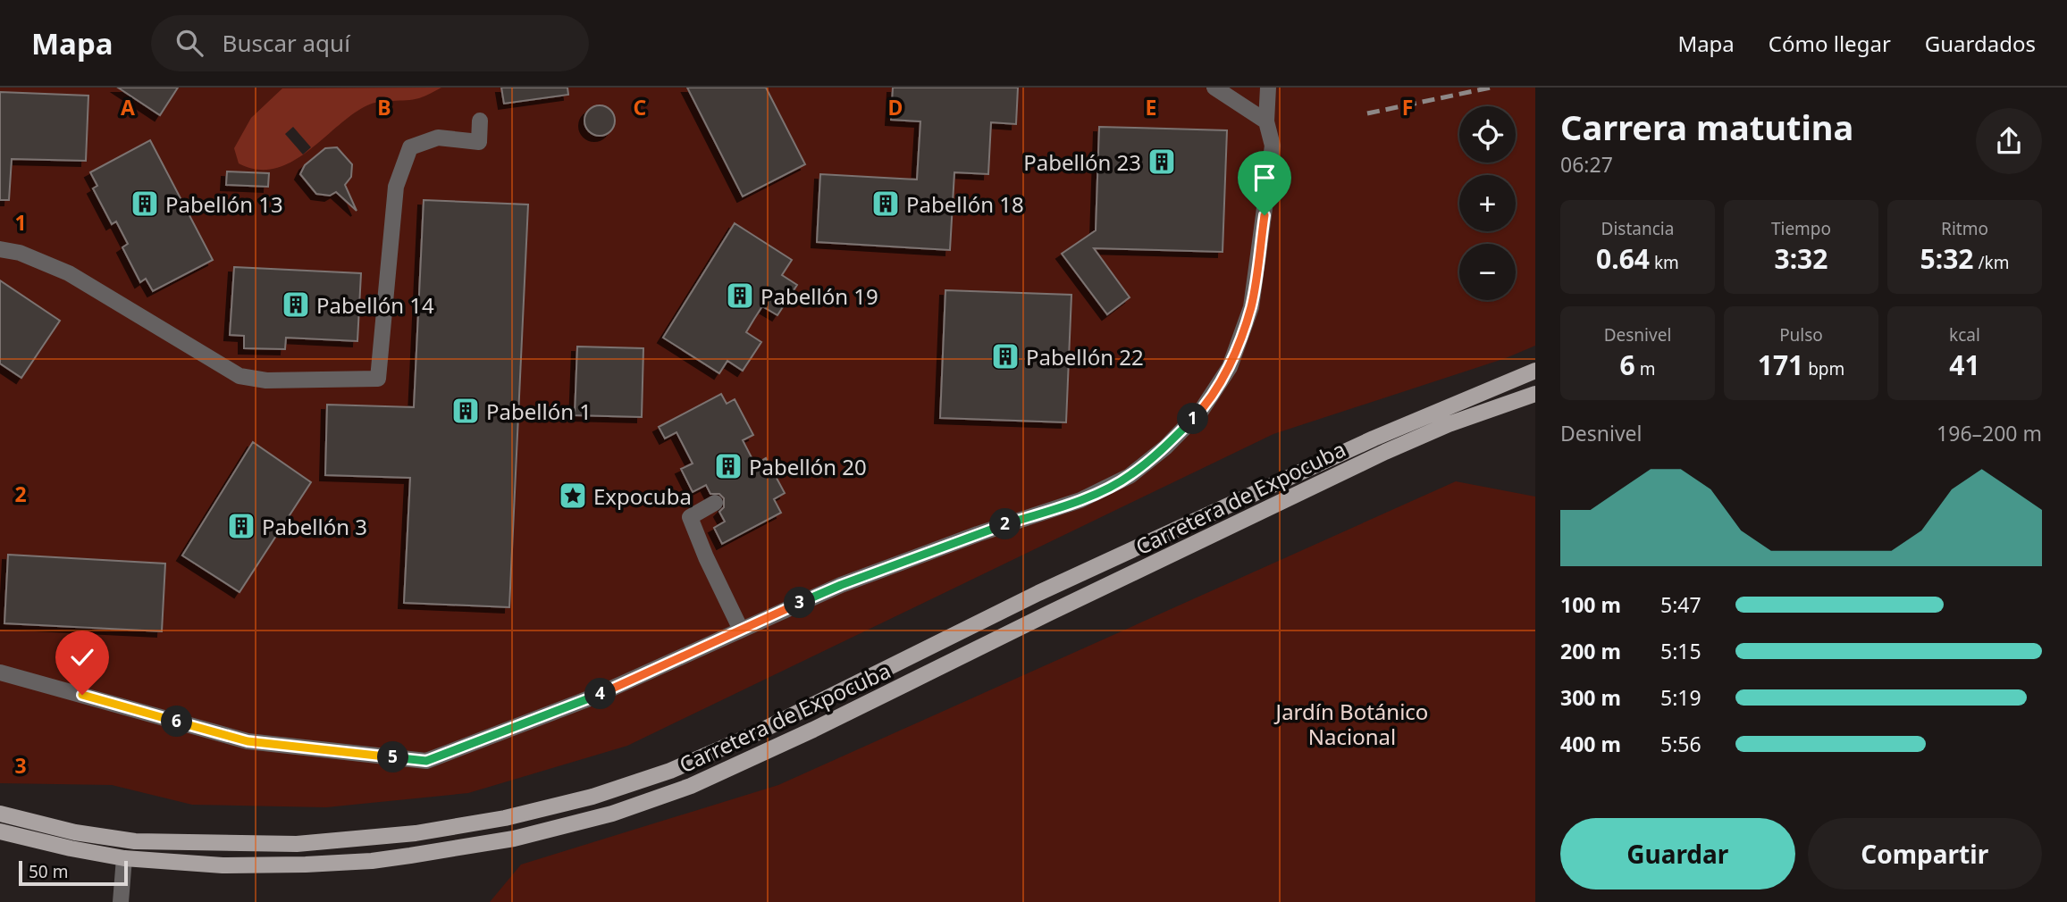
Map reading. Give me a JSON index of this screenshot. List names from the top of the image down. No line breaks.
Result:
{"streets":{"main road":["Carretera de Expocuba"]},"parks":["Jardín Botánico Nacional"],"places":{"building":["Pabellón 23","Pabellón 13","Pabellón 18","Pabellón 19","Pabellón 14","Pabellón 22","Pabellón 1","Pabellón 20","Pabellón 3"],"place":["Expocuba"]},"scale_bar":"50 m","page":{"header":"Mapa","search":"Buscar aquí","nav":["Mapa","Cómo llegar","Guardados"],"heading":["Carrera matutina","06:27"],"map_buttons":["+","−"],"stats":[["Distancia","0.64 km"],["Tiempo","3:32"],["Ritmo","5:32 /km"],["Desnivel","6 m"],["Pulso","171 bpm"],["kcal","41"]],"pins":["1","2","3","4","6","5"],"chart":["Desnivel","196–200 m"],"list":[{"name":"100 m","note":"5:47"},{"name":"200 m","note":"5:15"},{"name":"300 m","note":"5:19"},{"name":"400 m","note":"5:56"}],"buttons":["Guardar","Compartir"],"scale":"50 m"},"grid":{"columns":["A","B","C","D","E","F"],"rows":["1","2","3"]}}
